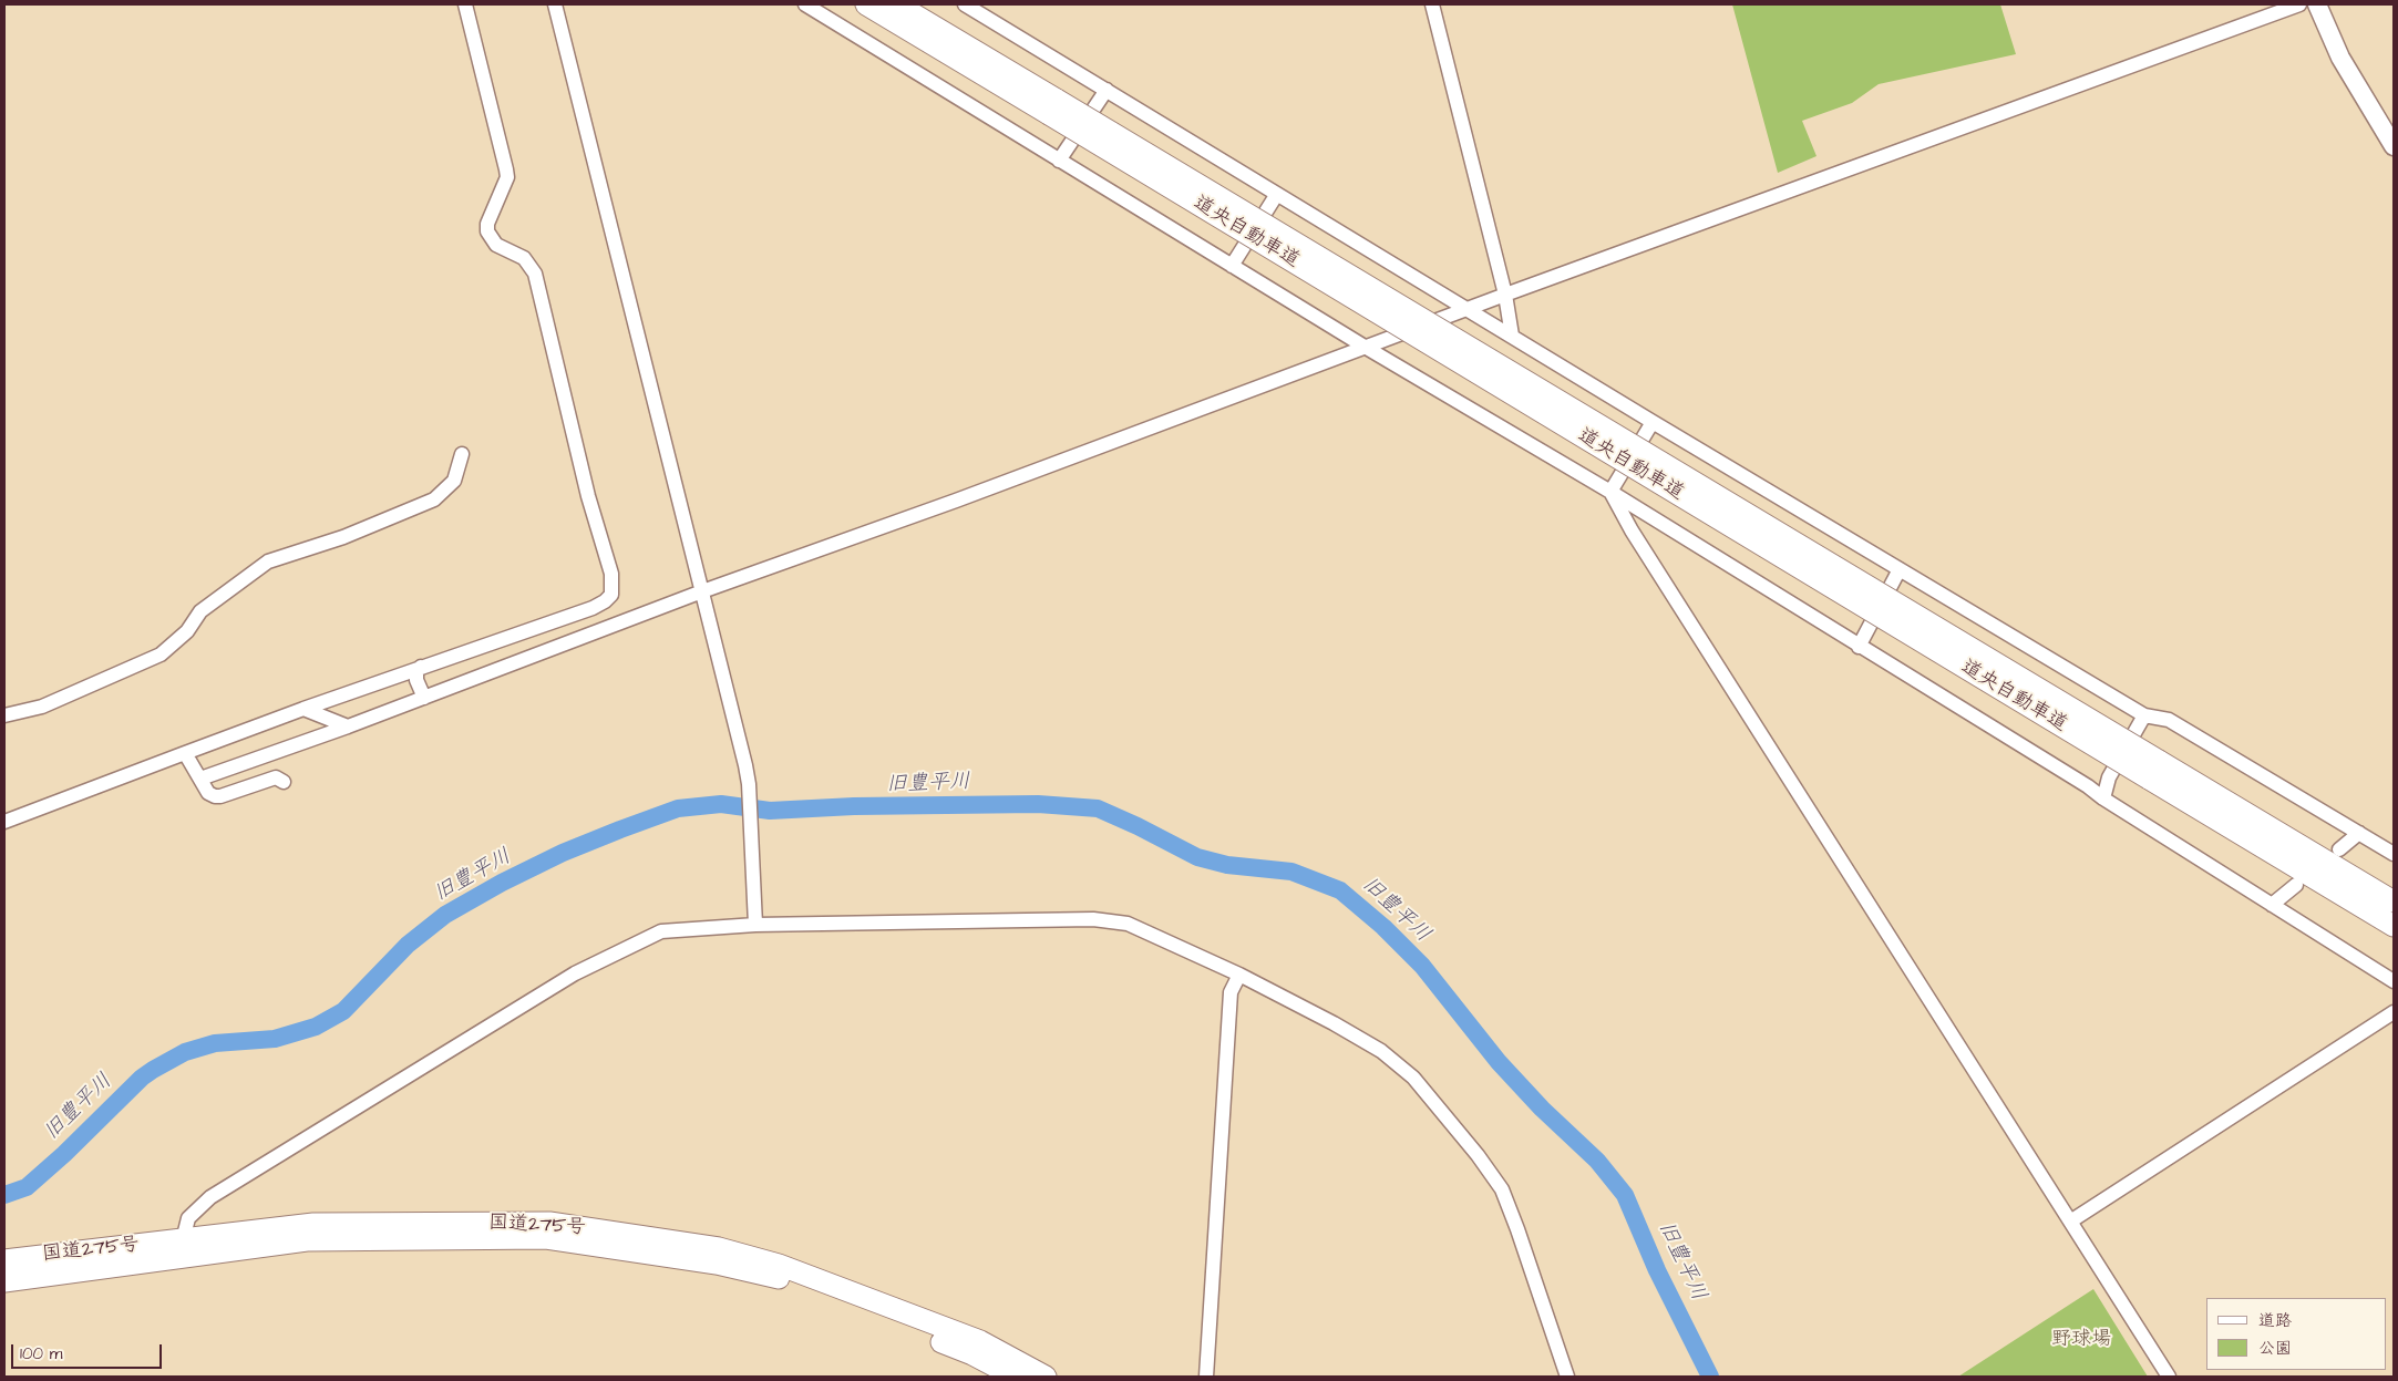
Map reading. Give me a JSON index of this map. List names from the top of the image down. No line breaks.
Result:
{"streets":{"highway":["道央自動車道","国道275号"]},"water":["旧豊平川"],"parks":["野球場"],"legend":["道路","公園"],"scale_bar":"100 m"}
